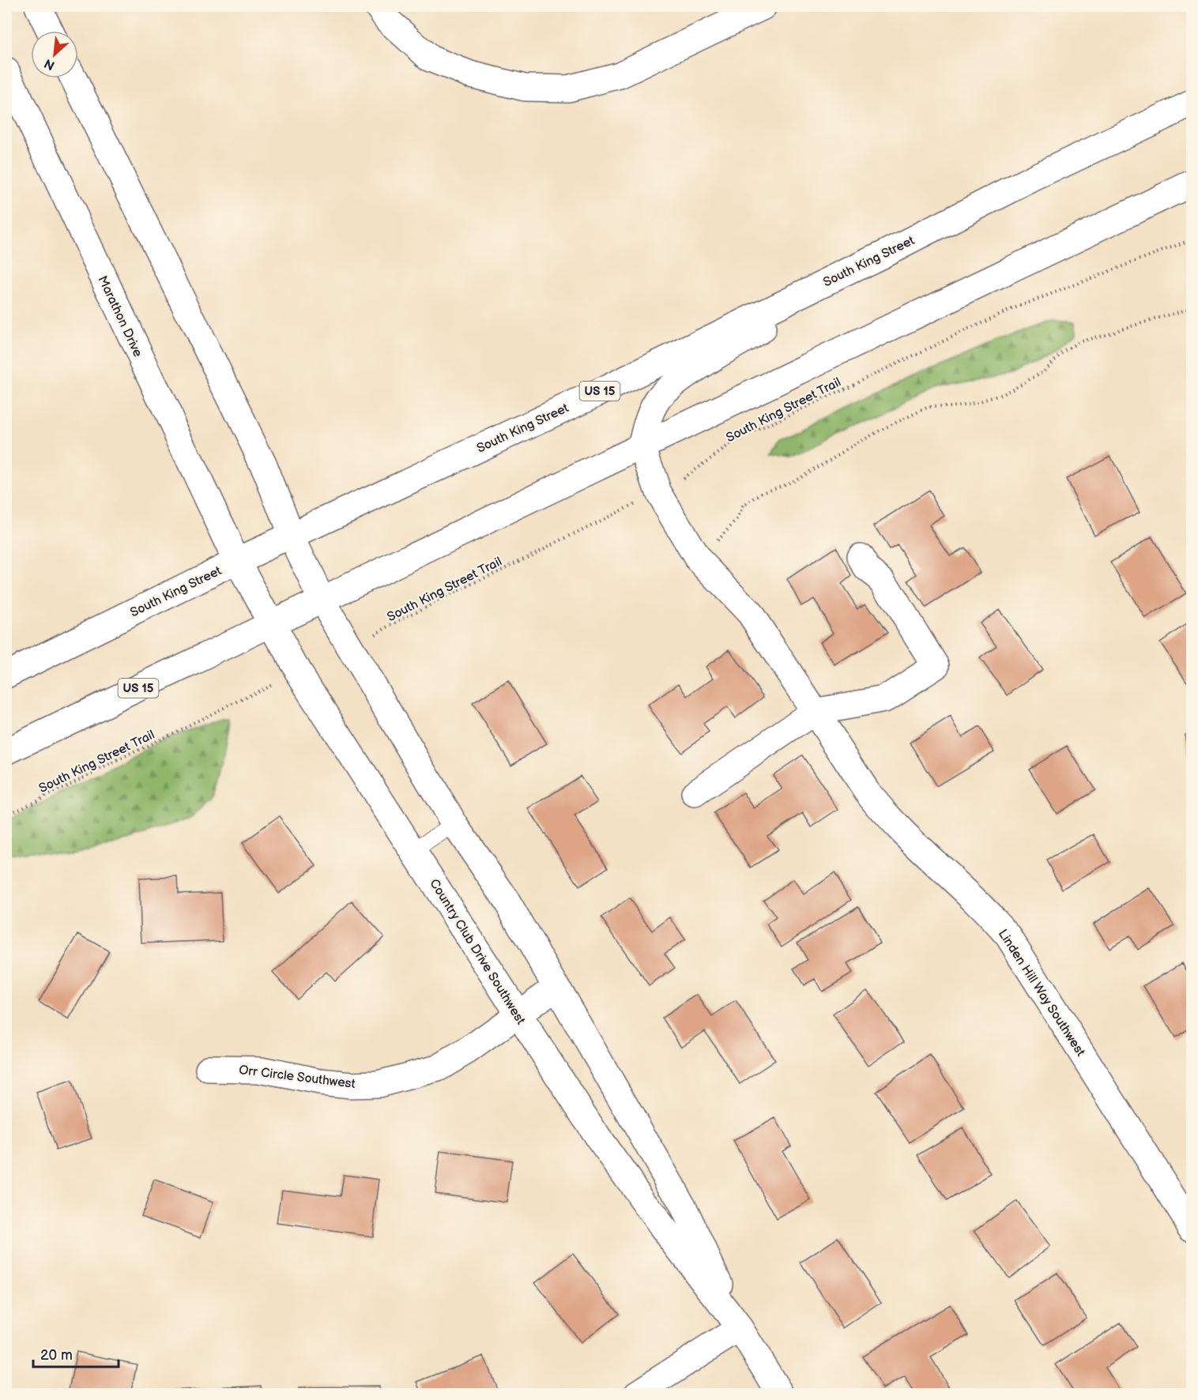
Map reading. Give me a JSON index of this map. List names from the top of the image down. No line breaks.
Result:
{"streets":{"main road":["South King Street","Marathon Drive","US 15","Country Club Drive Southwest","Linden Hill Way Southwest","Orr Circle Southwest"],"path":["South King Street Trail"]},"crossings":[["South King Street","Marathon Drive"],["South King Street","Country Club Drive Southwest"],["Marathon Drive","Country Club Drive Southwest"],["US 15","Country Club Drive Southwest"],["US 15","Linden Hill Way Southwest"],["South King Street Trail","Linden Hill Way Southwest"],["Country Club Drive Southwest","Orr Circle Southwest"]],"scale_bar":"20 m","north":"bottom left"}
